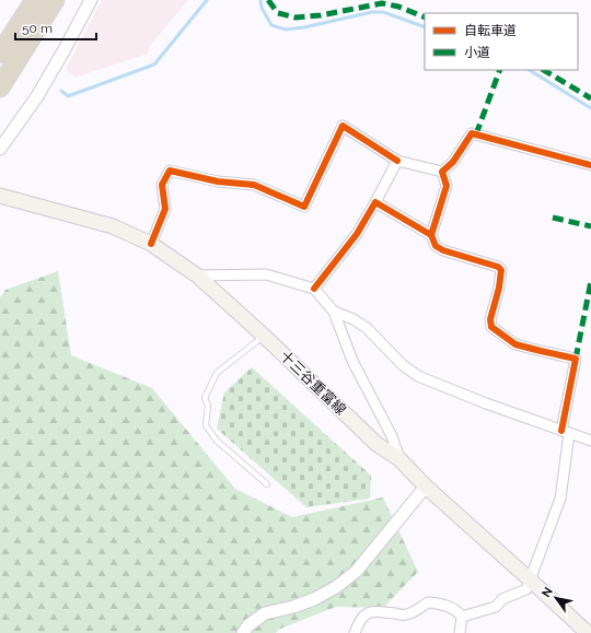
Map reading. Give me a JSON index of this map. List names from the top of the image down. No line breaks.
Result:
{"streets":{"main road":["十三谷重富線"]},"legend":["自転車道","小道"],"scale_bar":"50 m","north":"top left"}
